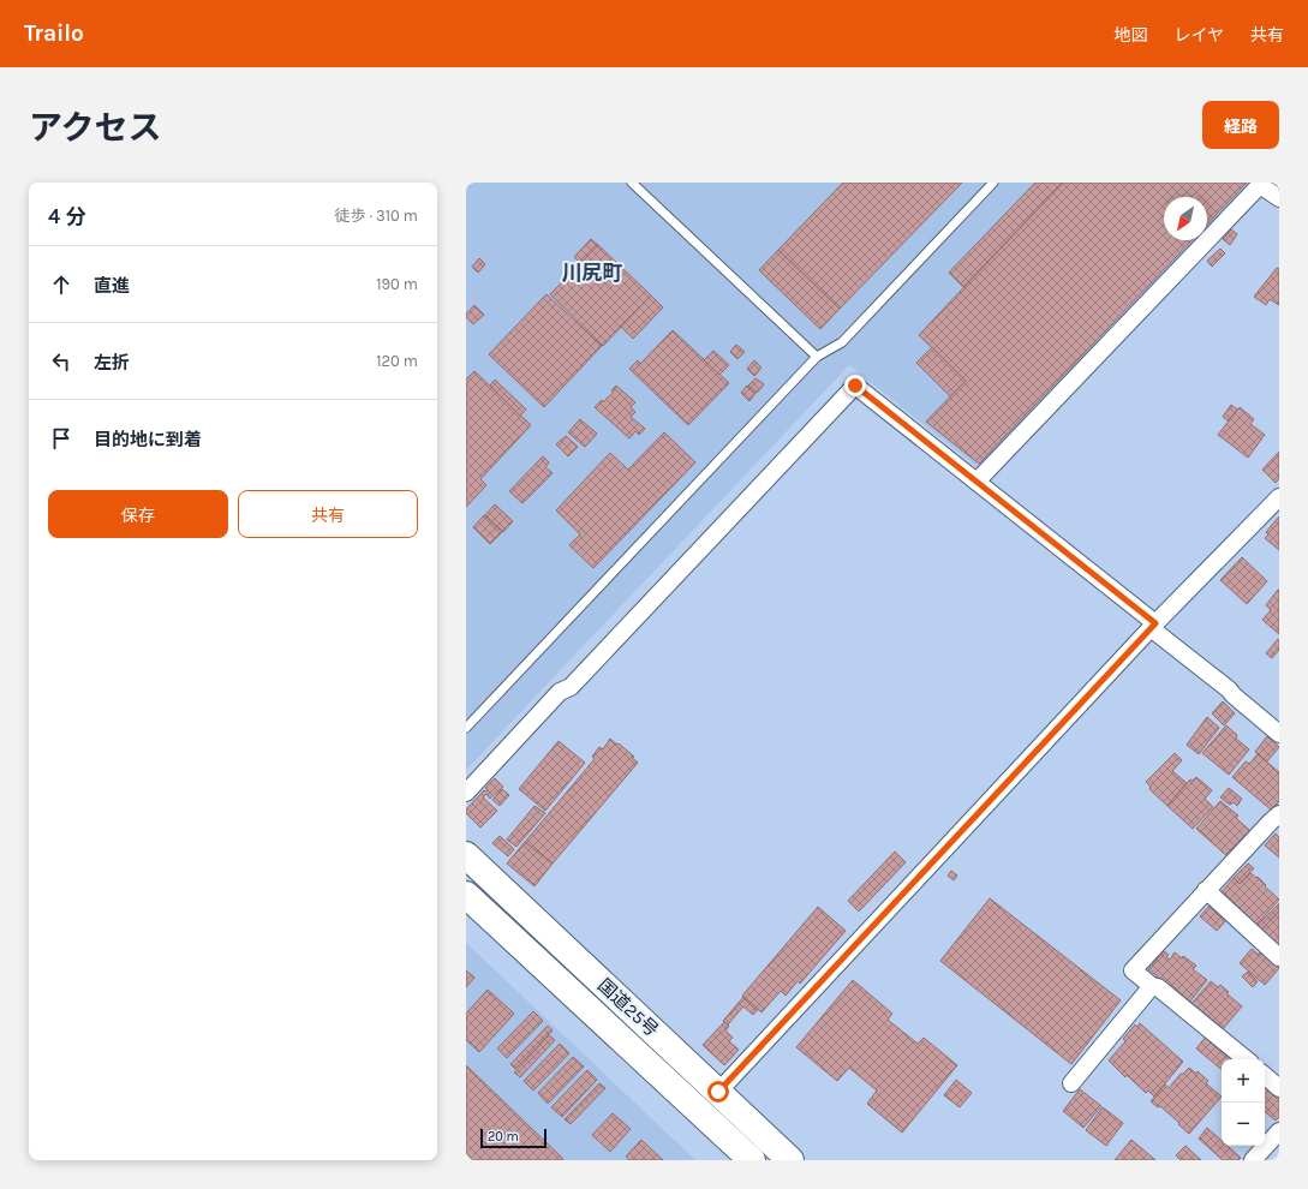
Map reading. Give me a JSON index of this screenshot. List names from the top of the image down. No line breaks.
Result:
{"streets":{"highway":["国道25号"]},"districts":["川尻町"],"scale_bar":"20 m","north":"bottom left","page":{"header":"Trailo","nav":["地図","レイヤ","共有"],"title":"アクセス","buttons":["経路",["保存","共有"]],"heading":["4 分","徒歩 · 310 m"],"list":[["直進","190 m"],["左折","120 m"],"目的地に到着"],"map_buttons":["+","−"],"scale":"20 m"}}
